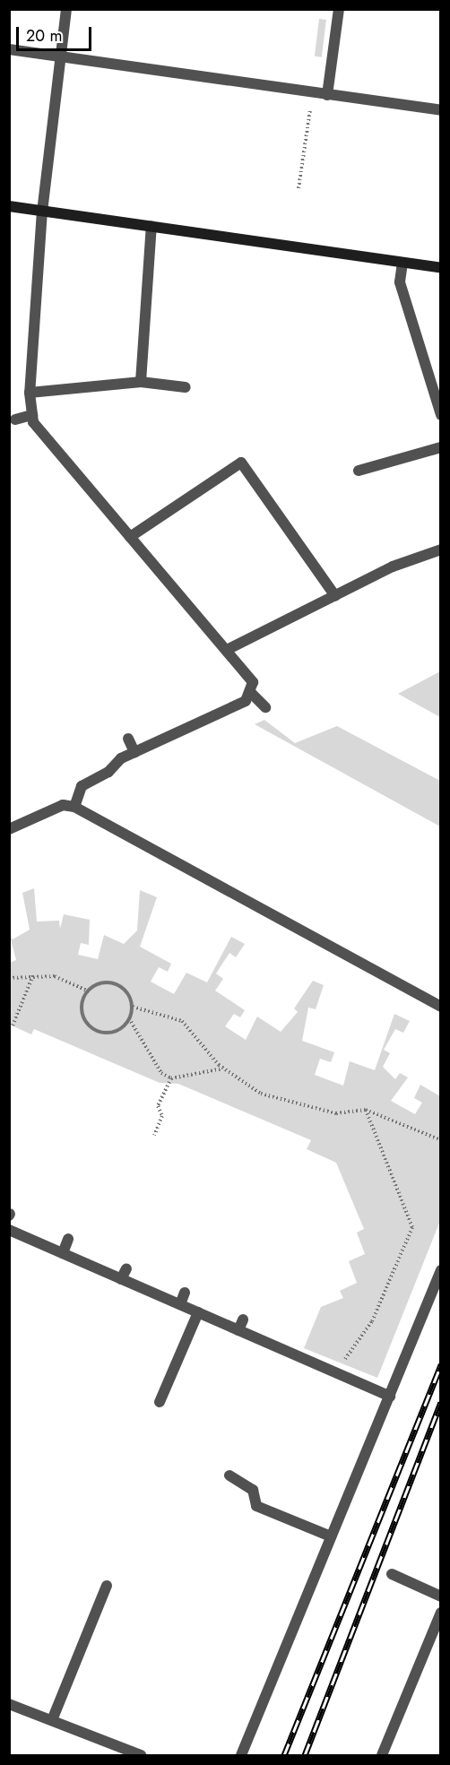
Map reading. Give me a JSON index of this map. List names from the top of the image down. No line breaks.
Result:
{"scale_bar":"20 m"}
